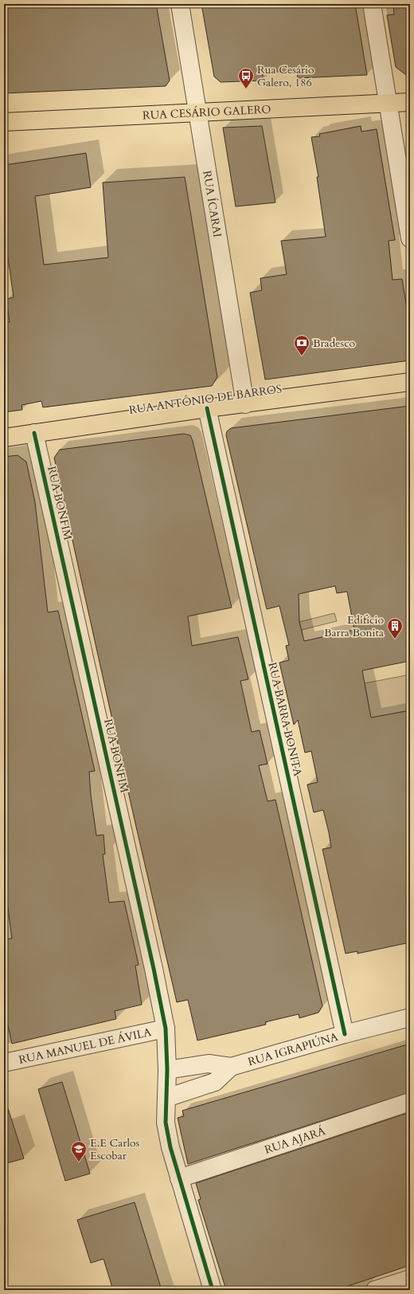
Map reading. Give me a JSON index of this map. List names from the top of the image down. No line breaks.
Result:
{"streets":{"main road":["RUA CESÁRIO GALERO","RUA ANTÔNIO DE BARROS"],"street":["RUA ÍCARAI","RUA BONFIM","RUA BARRA BONITA","RUA MANUEL DE ÁVILA","RUA IGRAPIÚNA","RUA AJARÁ"]},"crossings":[["RUA CESÁRIO GALERO","RUA ÍCARAI"],["RUA ÍCARAI","RUA ANTÔNIO DE BARROS"],["RUA ANTÔNIO DE BARROS","RUA BONFIM"],["RUA ANTÔNIO DE BARROS","RUA BARRA BONITA"],["RUA BONFIM","RUA MANUEL DE ÁVILA"],["RUA BONFIM","RUA IGRAPIÚNA"],["RUA BONFIM","RUA AJARÁ"],["RUA BARRA BONITA","RUA IGRAPIÚNA"]],"places":{"bus stop":["Rua Cesário Galero, 186"],"bank":["Bradesco"],"building":["Edifício Barra Bonita"],"school or university":["E.E Carlos Escobar"]}}
